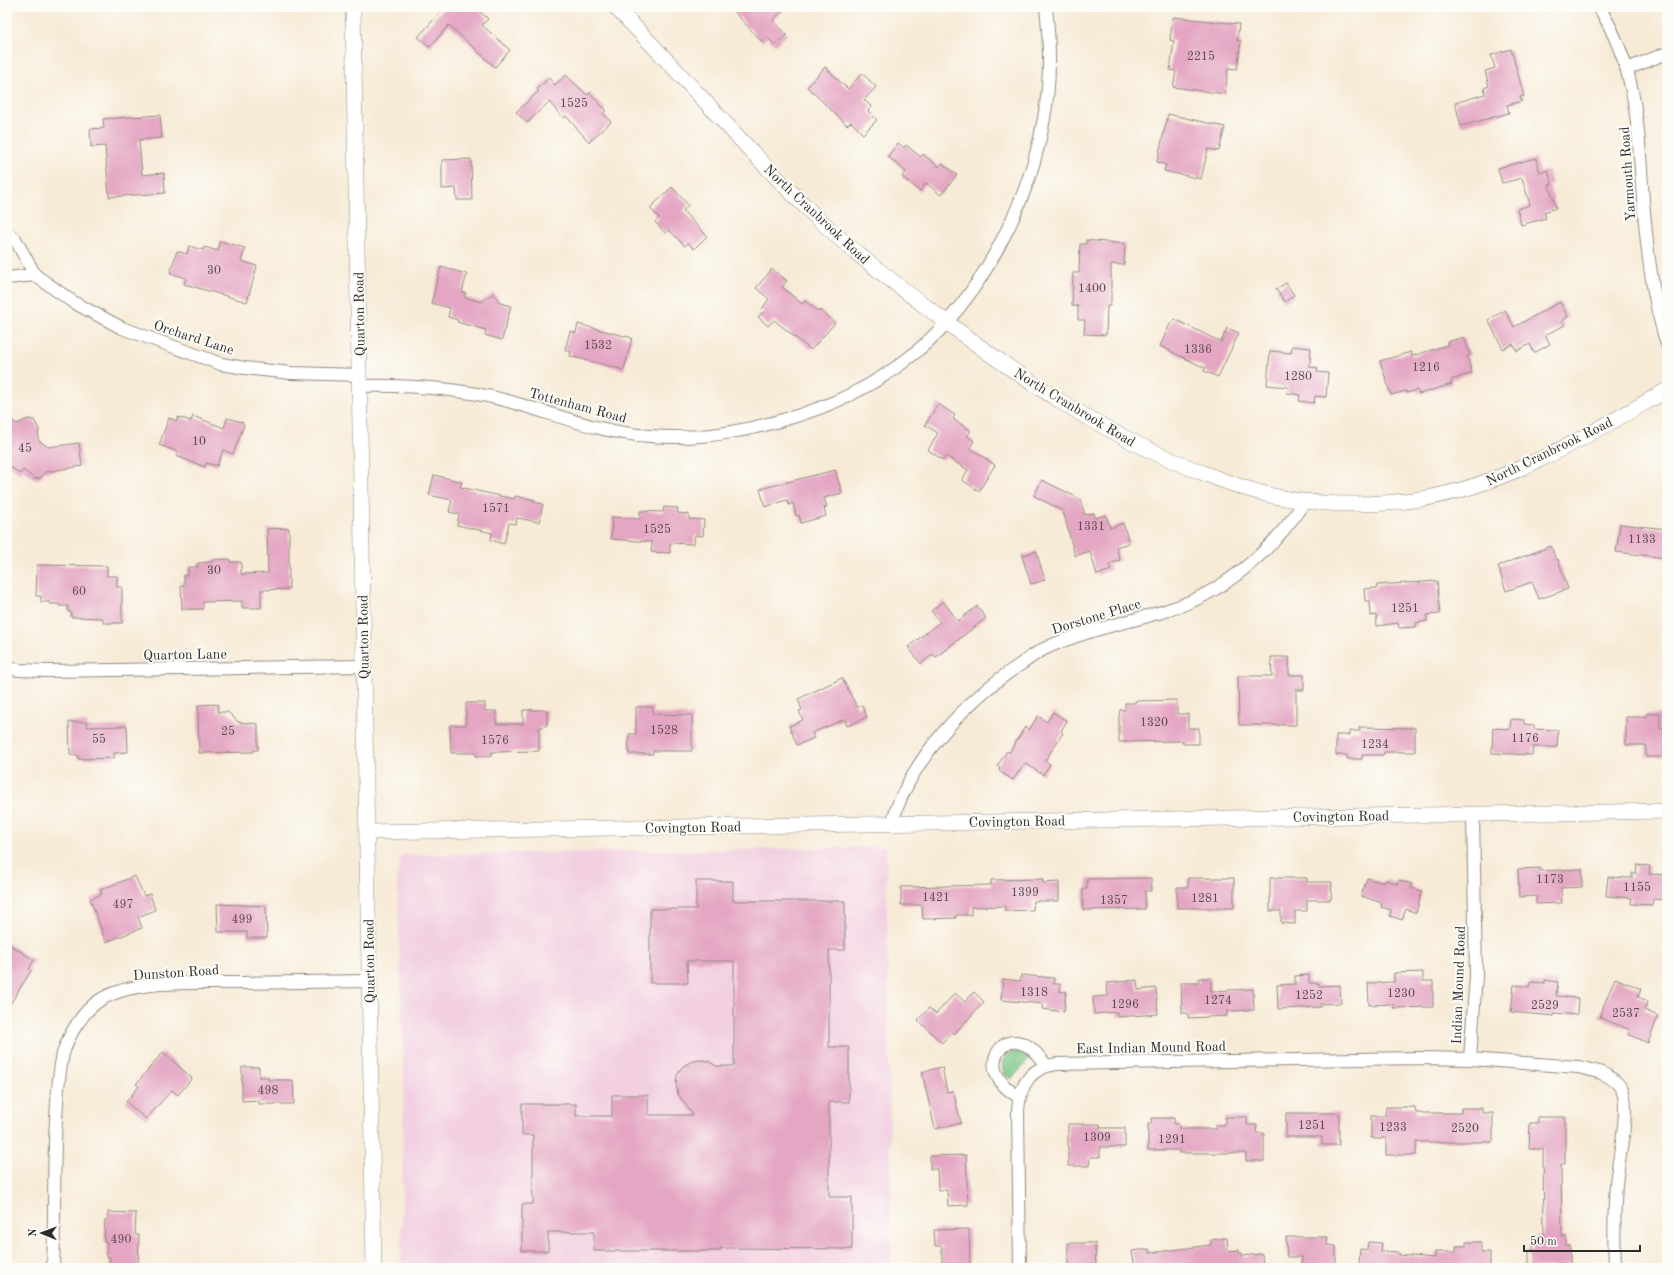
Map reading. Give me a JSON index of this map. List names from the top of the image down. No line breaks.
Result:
{"streets":{"street":["Yarmouth Road","North Cranbrook Road","Quarton Road","Orchard Lane","Tottenham Road","Dorstone Place","Quarton Lane","Covington Road","Dunston Road","Indian Mound Road","East Indian Mound Road"]},"crossings":[["North Cranbrook Road","Tottenham Road"],["North Cranbrook Road","Dorstone Place"],["Quarton Road","Orchard Lane"],["Quarton Road","Tottenham Road"],["Quarton Road","Quarton Lane"],["Quarton Road","Covington Road"],["Quarton Road","Dunston Road"],["Orchard Lane","Tottenham Road"],["Dorstone Place","Covington Road"],["Covington Road","Indian Mound Road"],["Indian Mound Road","East Indian Mound Road"]],"house_numbers":["2215","1525","30","1400","1532","1336","1216","1280","10","45","1571","1331","1525","1133","30","60","1251","1320","1528","25","1176","55","1576","1234","1173","1155","1399","1421","1281","1357","497","499","1318","1230","1252","1274","1296","2529","2537","498","1251","1233","2520","1309","1291","490"],"scale_bar":"50 m","north":"left"}
